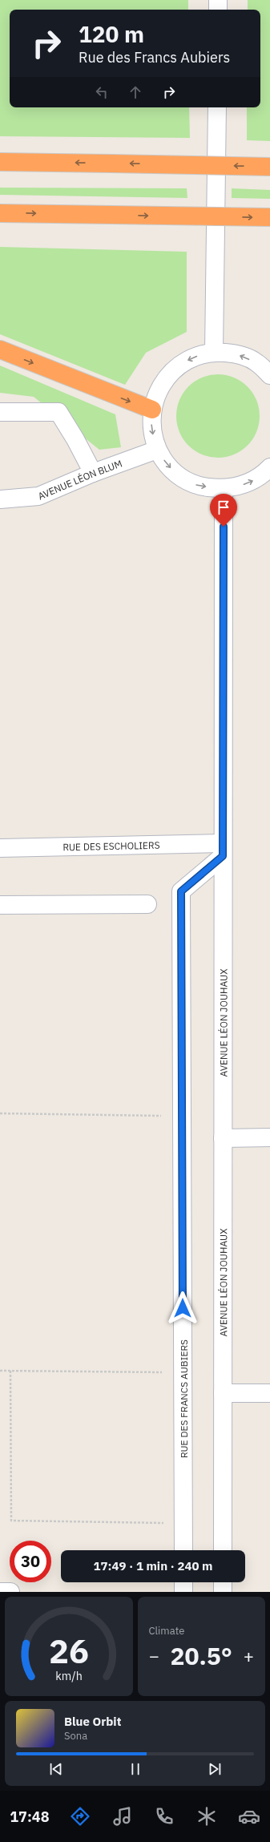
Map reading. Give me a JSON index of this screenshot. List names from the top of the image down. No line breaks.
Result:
{"streets":{"street":["AVENUE LÉON BLUM","RUE DES ESCHOLIERS","AVENUE LÉON JOUHAUX","RUE DES FRANCS AUBIERS"]},"crossings":[["RUE DES ESCHOLIERS","AVENUE LÉON JOUHAUX"],["RUE DES ESCHOLIERS","RUE DES FRANCS AUBIERS"],["AVENUE LÉON JOUHAUX","RUE DES FRANCS AUBIERS"]],"page":{"turn":["120 m","Rue des Francs Aubiers"],"limit":"30","trip":"17:49 · 1 min · 240 m","tile":"Climate","heat":["−","20.5°","+"],"song":["Blue Orbit","Sona"],"tabs":"17:48","gauge":["26","km/h"]}}
